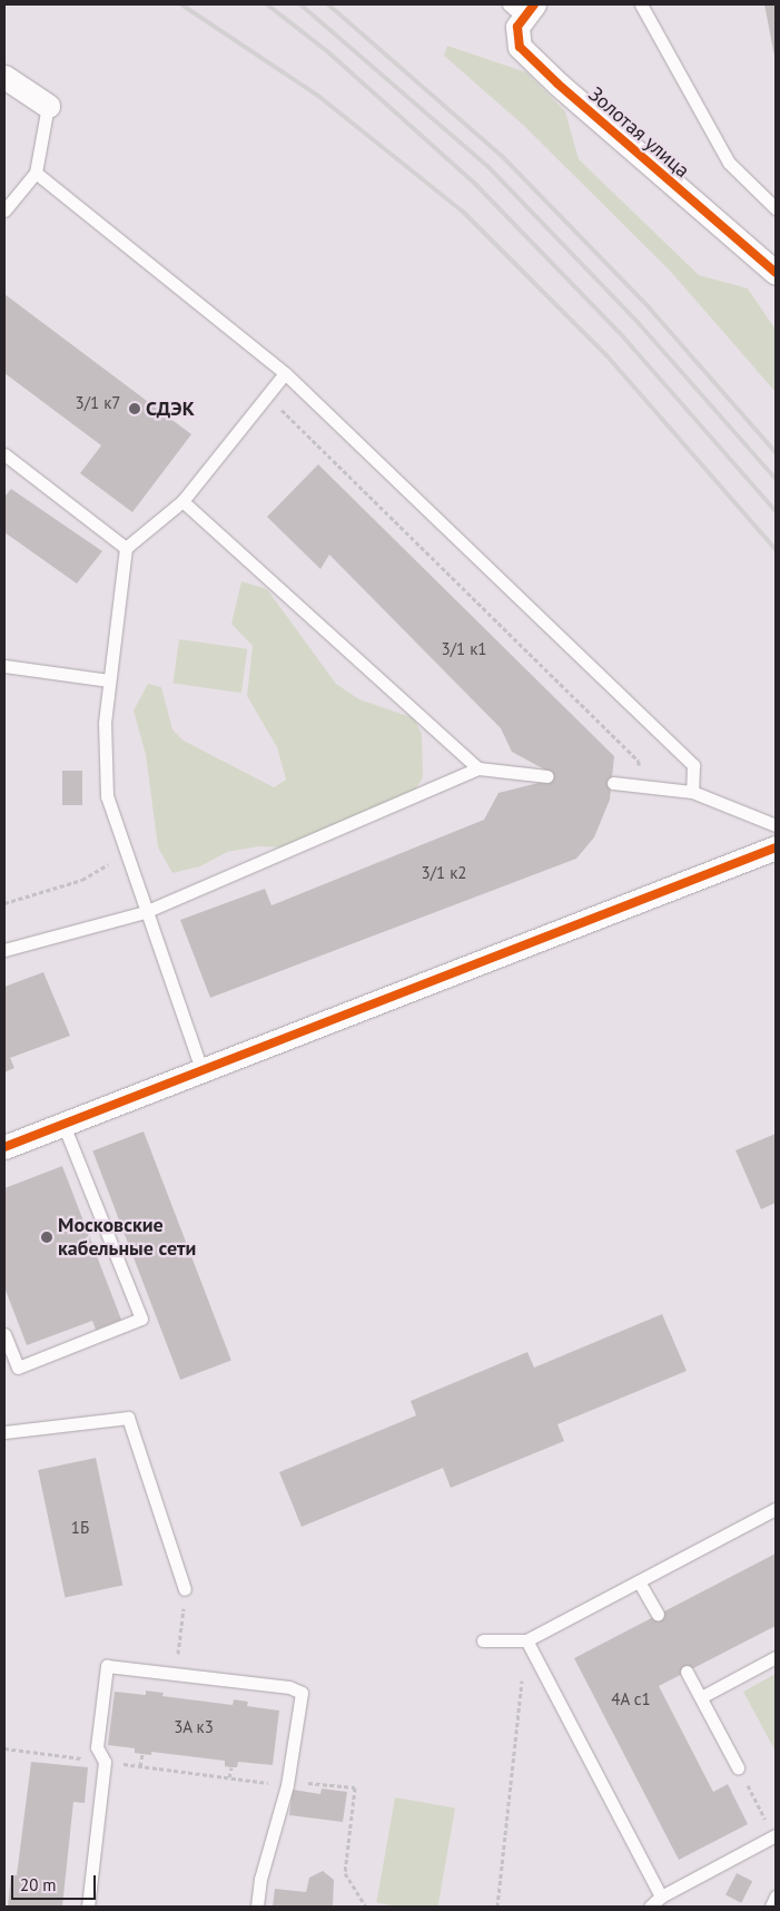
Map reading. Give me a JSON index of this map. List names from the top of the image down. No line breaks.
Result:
{"streets":{"street":["Золотая улица"]},"places":["СДЭК","Московские кабельные сети"],"house_numbers":["3/1 к7","3/1 к1","3/1 к2","1Б","4А с1","3А к3"],"scale_bar":"20 m"}
